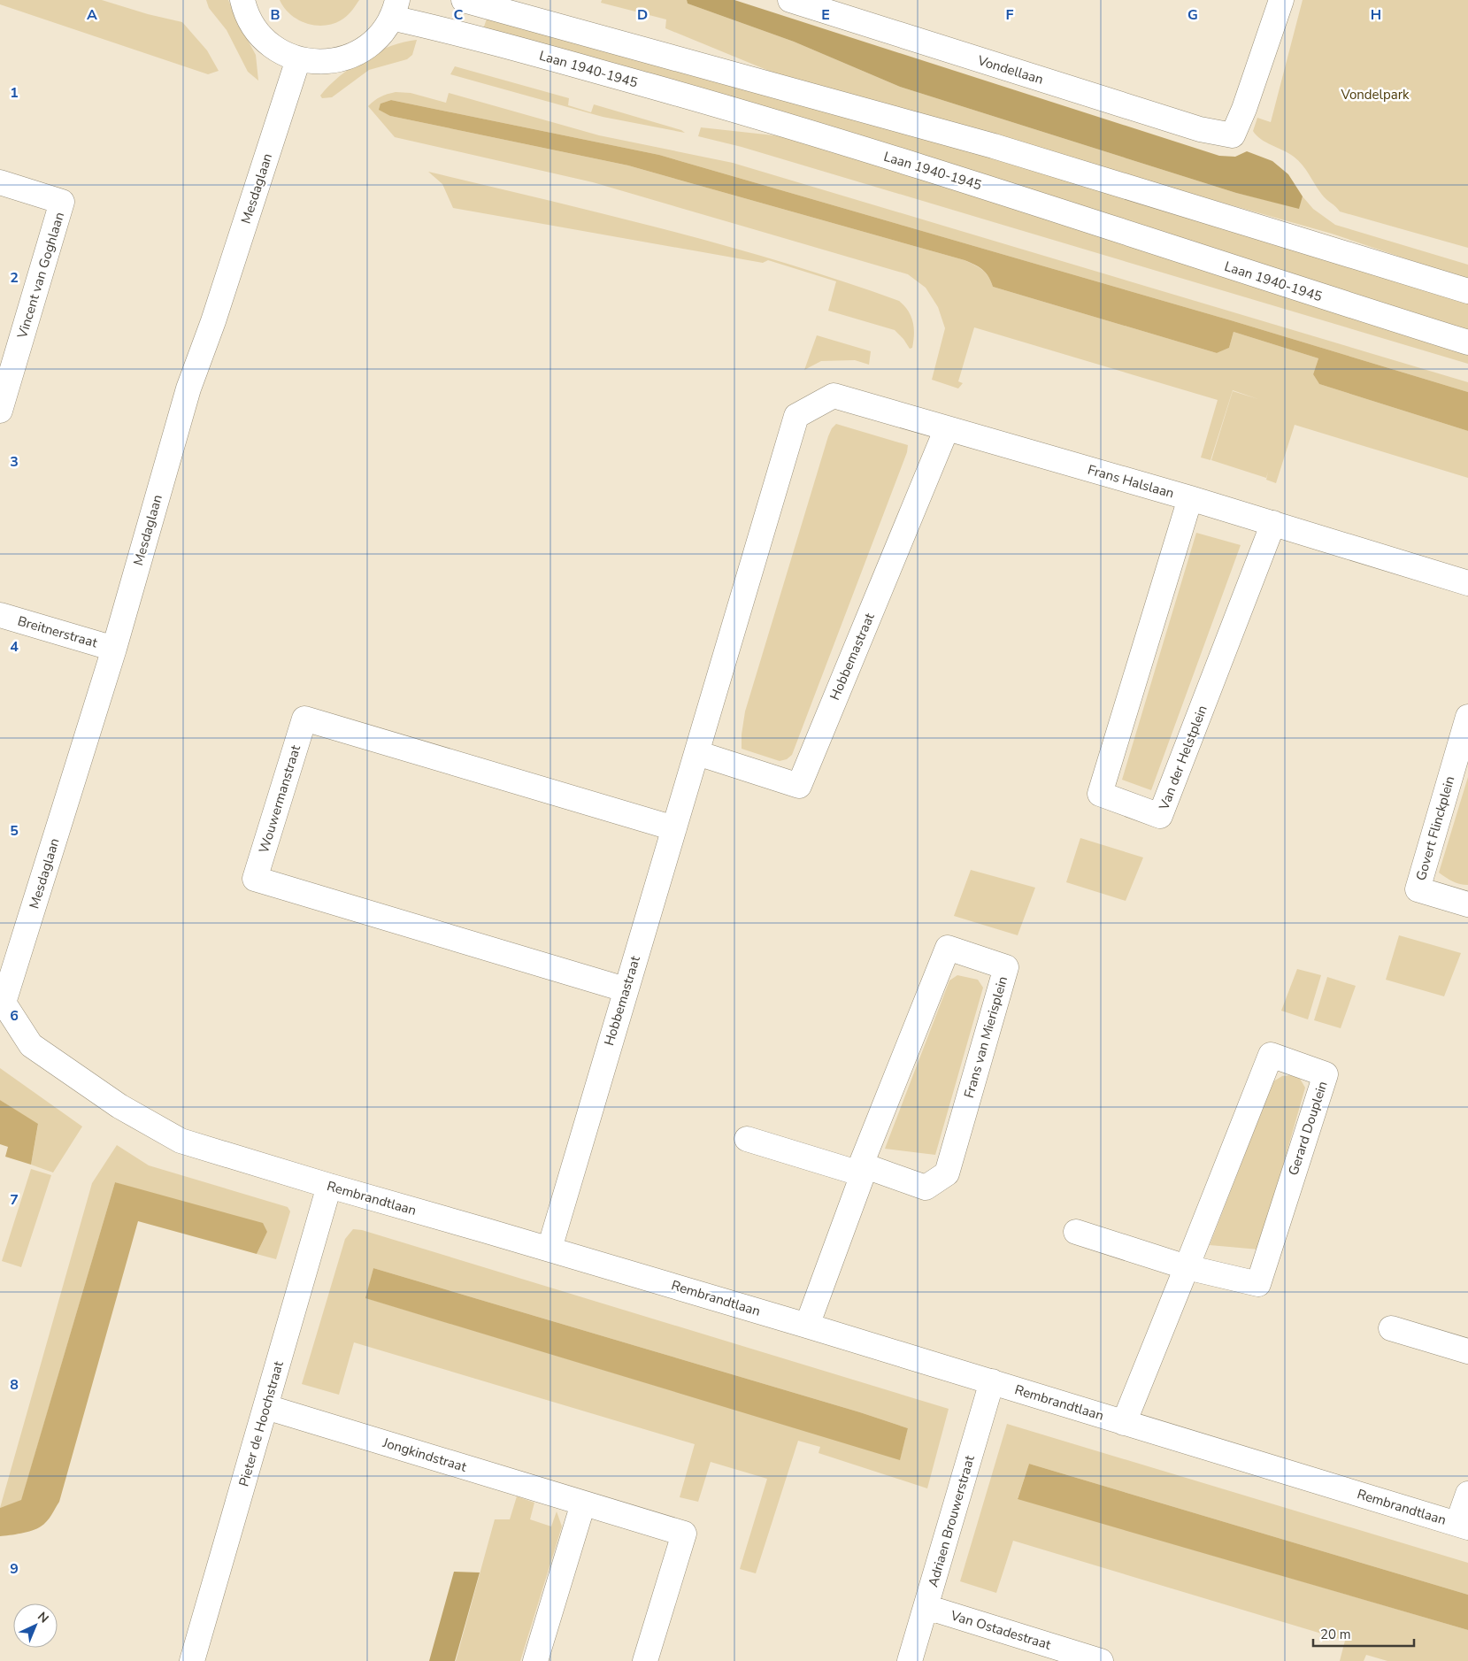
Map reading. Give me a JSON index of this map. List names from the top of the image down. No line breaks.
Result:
{"streets":{"street":["Laan 1940-1945","Vondellaan","Mesdaglaan","Vincent van Goghlaan","Frans Halslaan","Breitnerstraat","Hobbemastraat","Van der Helstplein","Wouwermanstraat","Govert Flinckplein","Frans van Mierisplein","Gerard Douplein","Rembrandtlaan","Pieter de Hoochstraat","Jongkindstraat","Adriaen Brouwerstraat","Van Ostadestraat"]},"crossings":[["Mesdaglaan","Breitnerstraat"],["Mesdaglaan","Rembrandtlaan"],["Frans Halslaan","Hobbemastraat"],["Frans Halslaan","Van der Helstplein"],["Hobbemastraat","Wouwermanstraat"],["Hobbemastraat","Rembrandtlaan"],["Frans van Mierisplein","Rembrandtlaan"],["Gerard Douplein","Rembrandtlaan"],["Rembrandtlaan","Pieter de Hoochstraat"],["Rembrandtlaan","Adriaen Brouwerstraat"],["Pieter de Hoochstraat","Jongkindstraat"],["Adriaen Brouwerstraat","Van Ostadestraat"]],"parks":["Vondelpark"],"scale_bar":"20 m","north":"top right","grid":{"columns":["A","B","C","D","E","F","G","H"],"rows":["1","2","3","4","5","6","7","8","9"]}}
